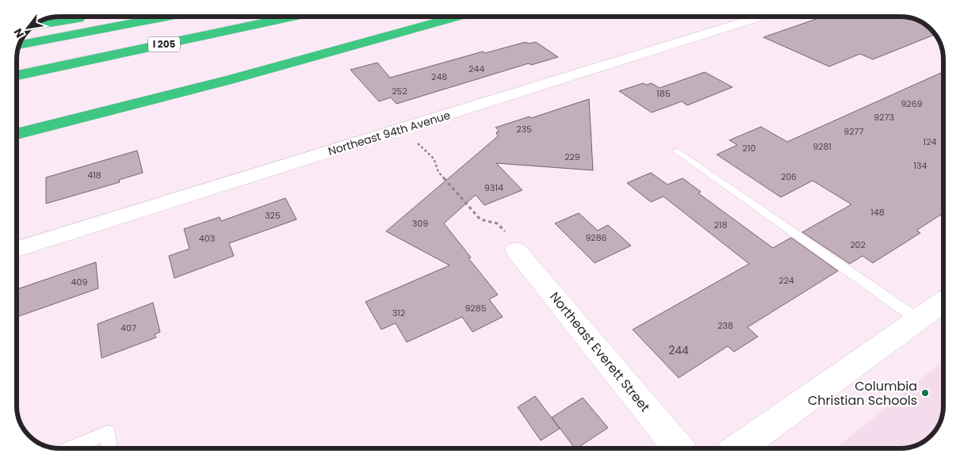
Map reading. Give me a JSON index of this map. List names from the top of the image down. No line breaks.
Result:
{"streets":{"highway":["I 205"],"street":["Northeast 94th Avenue","Northeast Everett Street"]},"places":["Columbia Christian Schools"],"house_numbers":["244","248","252","185","9269","9273","235","9277","124","9281","210","229","134","418","206","9314","148","325","309","218","9286","403","202","224","409","9285","312","238","407","244"],"north":"bottom left"}
